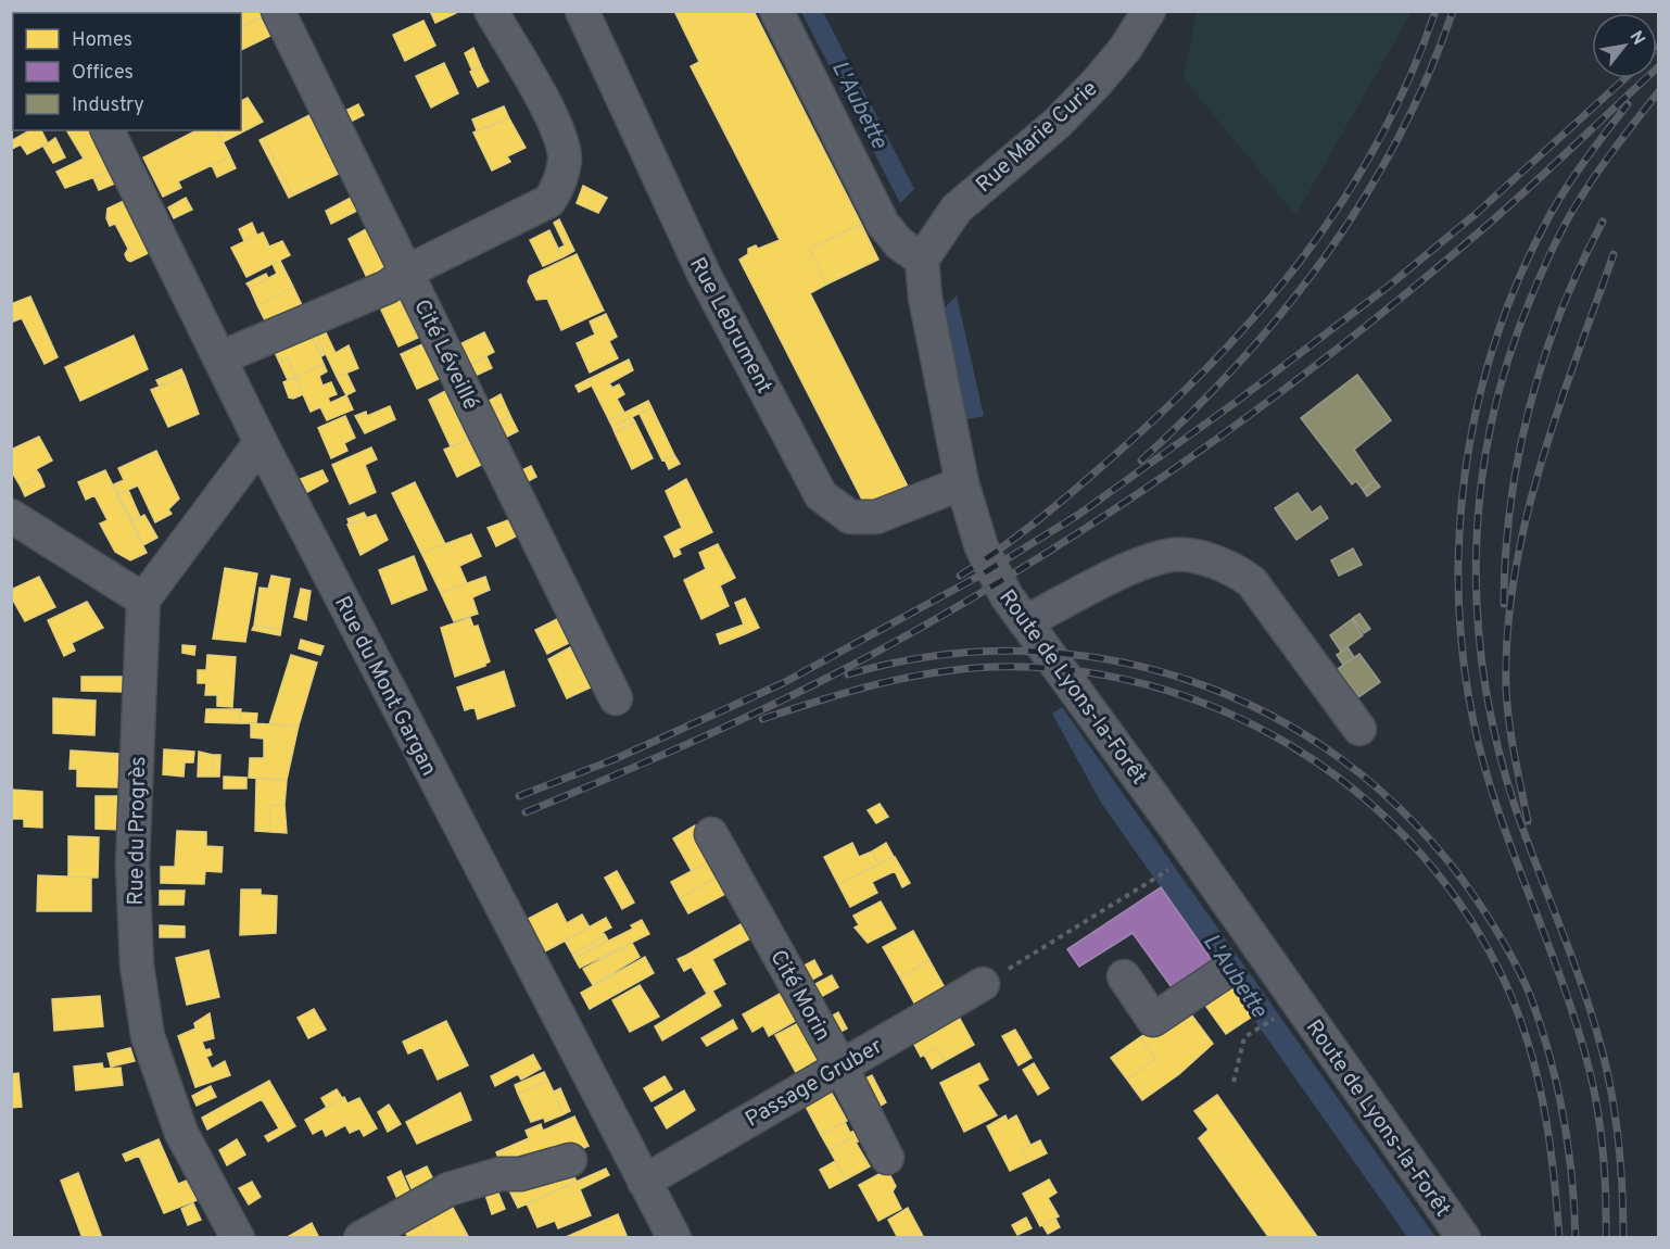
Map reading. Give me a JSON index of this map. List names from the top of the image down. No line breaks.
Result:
{"streets":{"street":["Rue Marie Curie","Rue Lebrument","Cité Léveillé","Rue du Mont Gargan","Route de Lyons-la-Forêt","Rue du Progrès","Cité Morin","Passage Gruber"]},"crossings":[["Rue Marie Curie","Route de Lyons-la-Forêt"],["Rue Lebrument","Route de Lyons-la-Forêt"],["Rue du Mont Gargan","Passage Gruber"],["Cité Morin","Passage Gruber"]],"water":["L'Aubette"],"legend":["Homes","Offices","Industry"],"north":"top right"}
